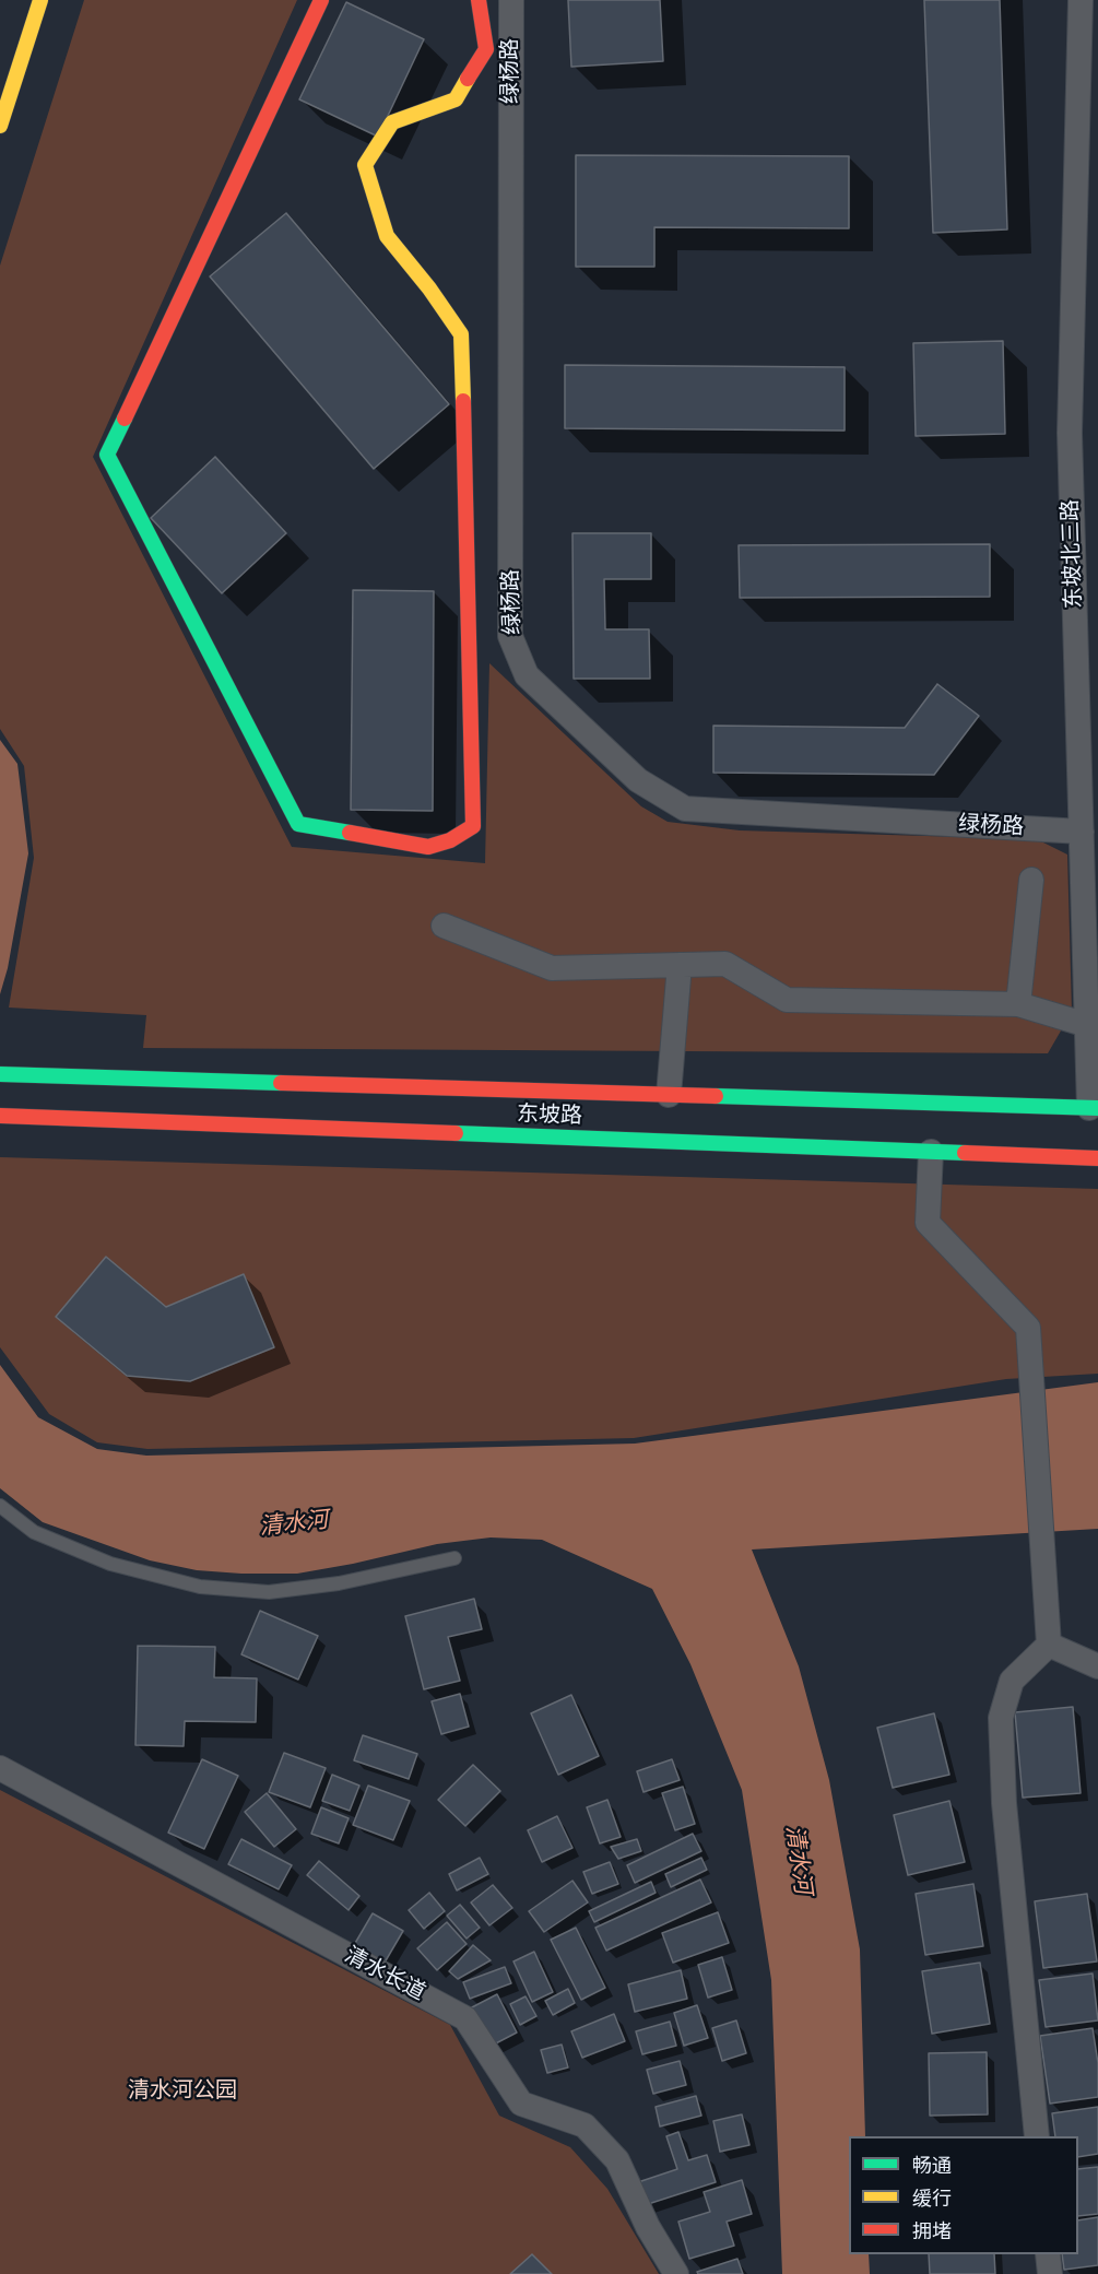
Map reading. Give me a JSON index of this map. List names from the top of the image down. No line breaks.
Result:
{"streets":{"main road":["东坡路"],"street":["绿杨路","东坡北三路","清水长道"]},"crossings":[["绿杨路","东坡北三路"],["东坡北三路","东坡路"]],"water":["清水河"],"parks":["清水河公园"],"legend":["畅通","缓行","拥堵"]}
